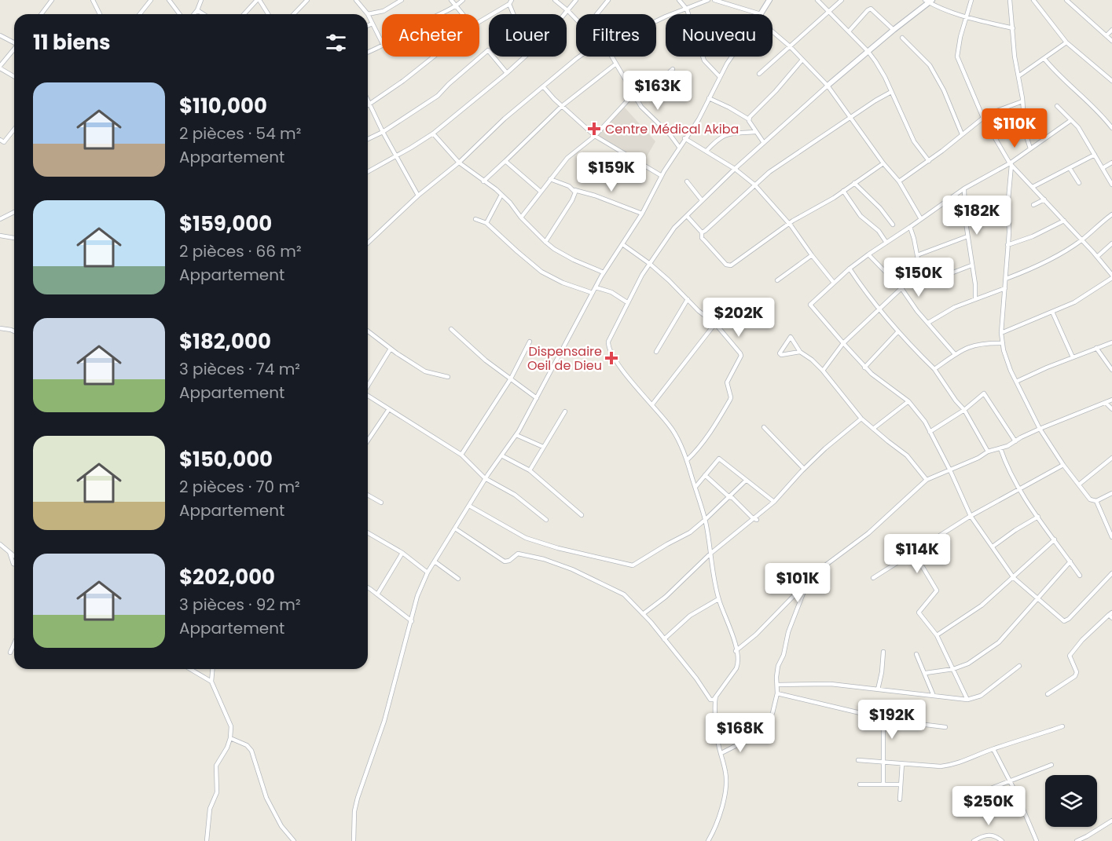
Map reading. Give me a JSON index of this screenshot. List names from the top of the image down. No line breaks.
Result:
{"places":{"health":["Centre Médical Akiba","Dispensaire Oeil de Dieu"]},"page":{"chip":["Acheter","Louer","Filtres","Nouveau"],"heading":"11 biens","price":["$163K","$110K","$159K","$182K","$150K","$202K","$114K","$101K","$192K","$168K","$250K"],"list":[{"name":"$110,000","note":"2 pièces · 54 m² · Appartement"},{"name":"$159,000","note":"2 pièces · 66 m² · Appartement"},{"name":"$182,000","note":"3 pièces · 74 m² · Appartement"},{"name":"$150,000","note":"2 pièces · 70 m² · Appartement"},{"name":"$202,000","note":"3 pièces · 92 m² · Appartement"}]}}
